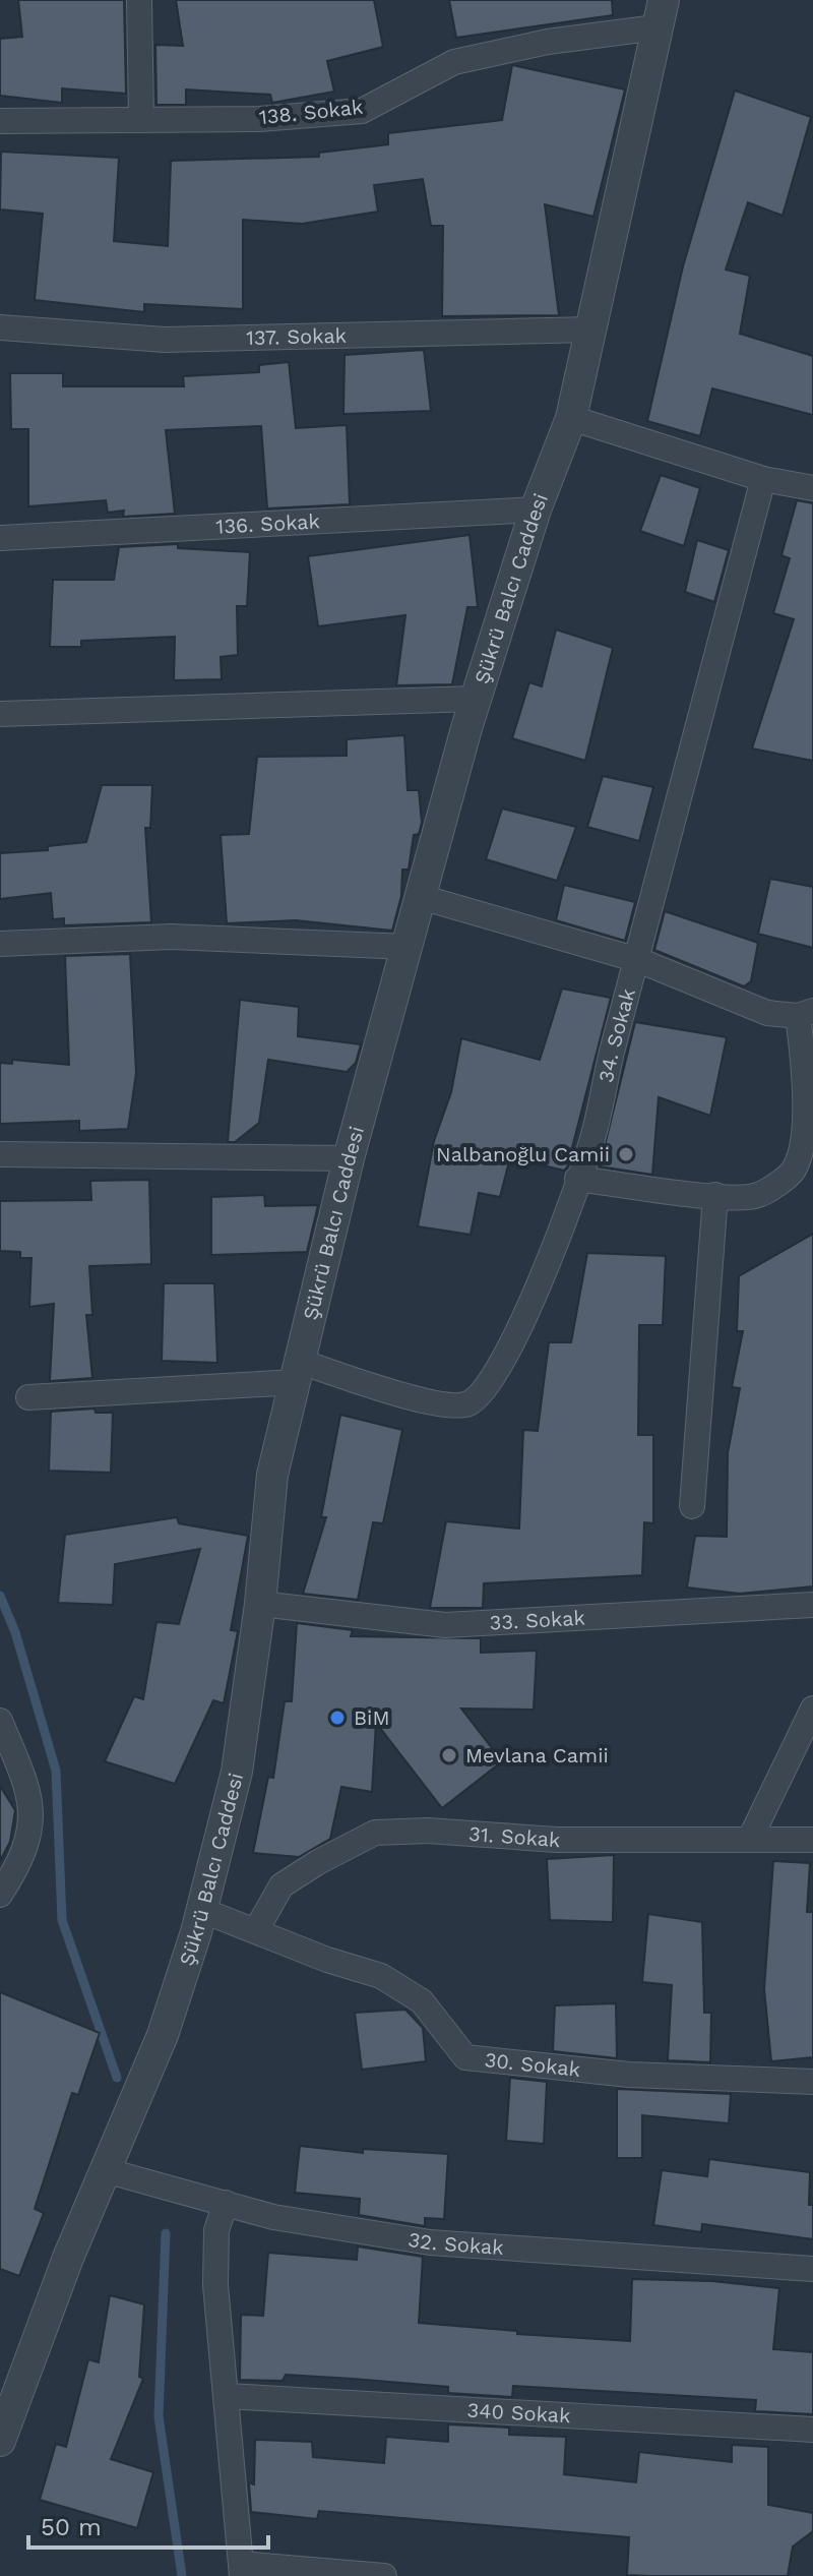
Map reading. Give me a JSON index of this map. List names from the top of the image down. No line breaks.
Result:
{"streets":{"street":["138. Sokak","137. Sokak","136. Sokak","Şükrü Balcı Caddesi","34. Sokak","33. Sokak","31. Sokak","30. Sokak","32. Sokak","340 Sokak"]},"crossings":[["138. Sokak","Şükrü Balcı Caddesi"],["137. Sokak","Şükrü Balcı Caddesi"],["136. Sokak","Şükrü Balcı Caddesi"],["Şükrü Balcı Caddesi","34. Sokak"],["Şükrü Balcı Caddesi","33. Sokak"],["Şükrü Balcı Caddesi","30. Sokak"],["Şükrü Balcı Caddesi","32. Sokak"],["31. Sokak","30. Sokak"]],"places":["Nalbanoğlu Camii","BiM","Mevlana Camii"],"scale_bar":"50 m"}
